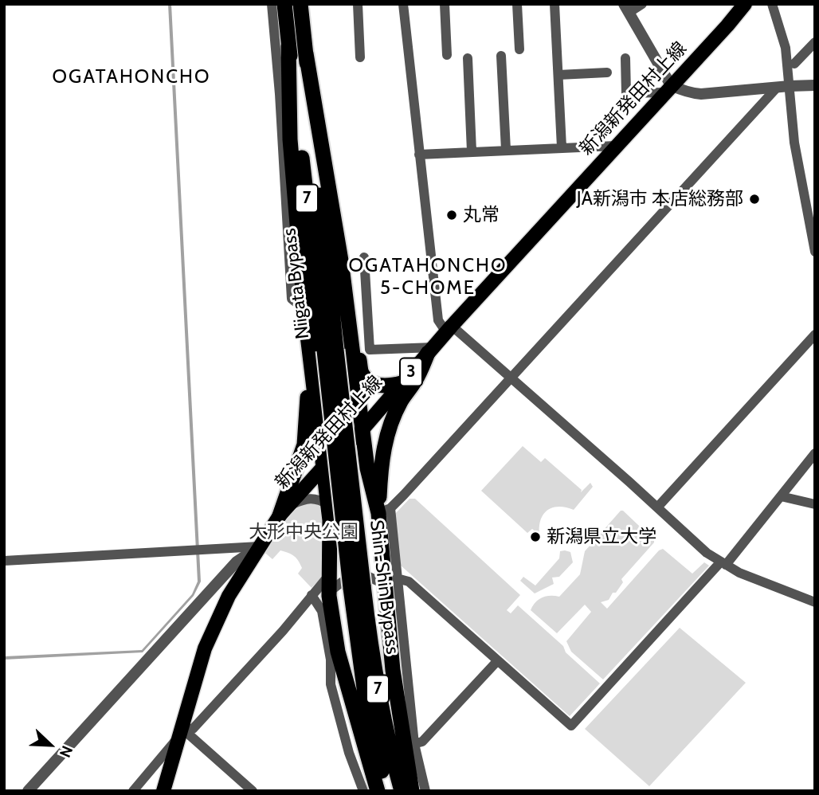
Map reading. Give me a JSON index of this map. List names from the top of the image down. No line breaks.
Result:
{"streets":{"highway":["7","Niigata Bypass","Shin-Shin Bypass"],"main road":["新潟新発田村上線","3"]},"crossings":[["新潟新発田村上線","Niigata Bypass"],["新潟新発田村上線","Shin-Shin Bypass"],["Niigata Bypass","Shin-Shin Bypass"]],"districts":["OGATAHONCHO","OGATAHONCHO 5-CHOME"],"parks":["大形中央公園"],"places":["JA新潟市 本店総務部","丸常","新潟県立大学"],"north":"bottom right"}
